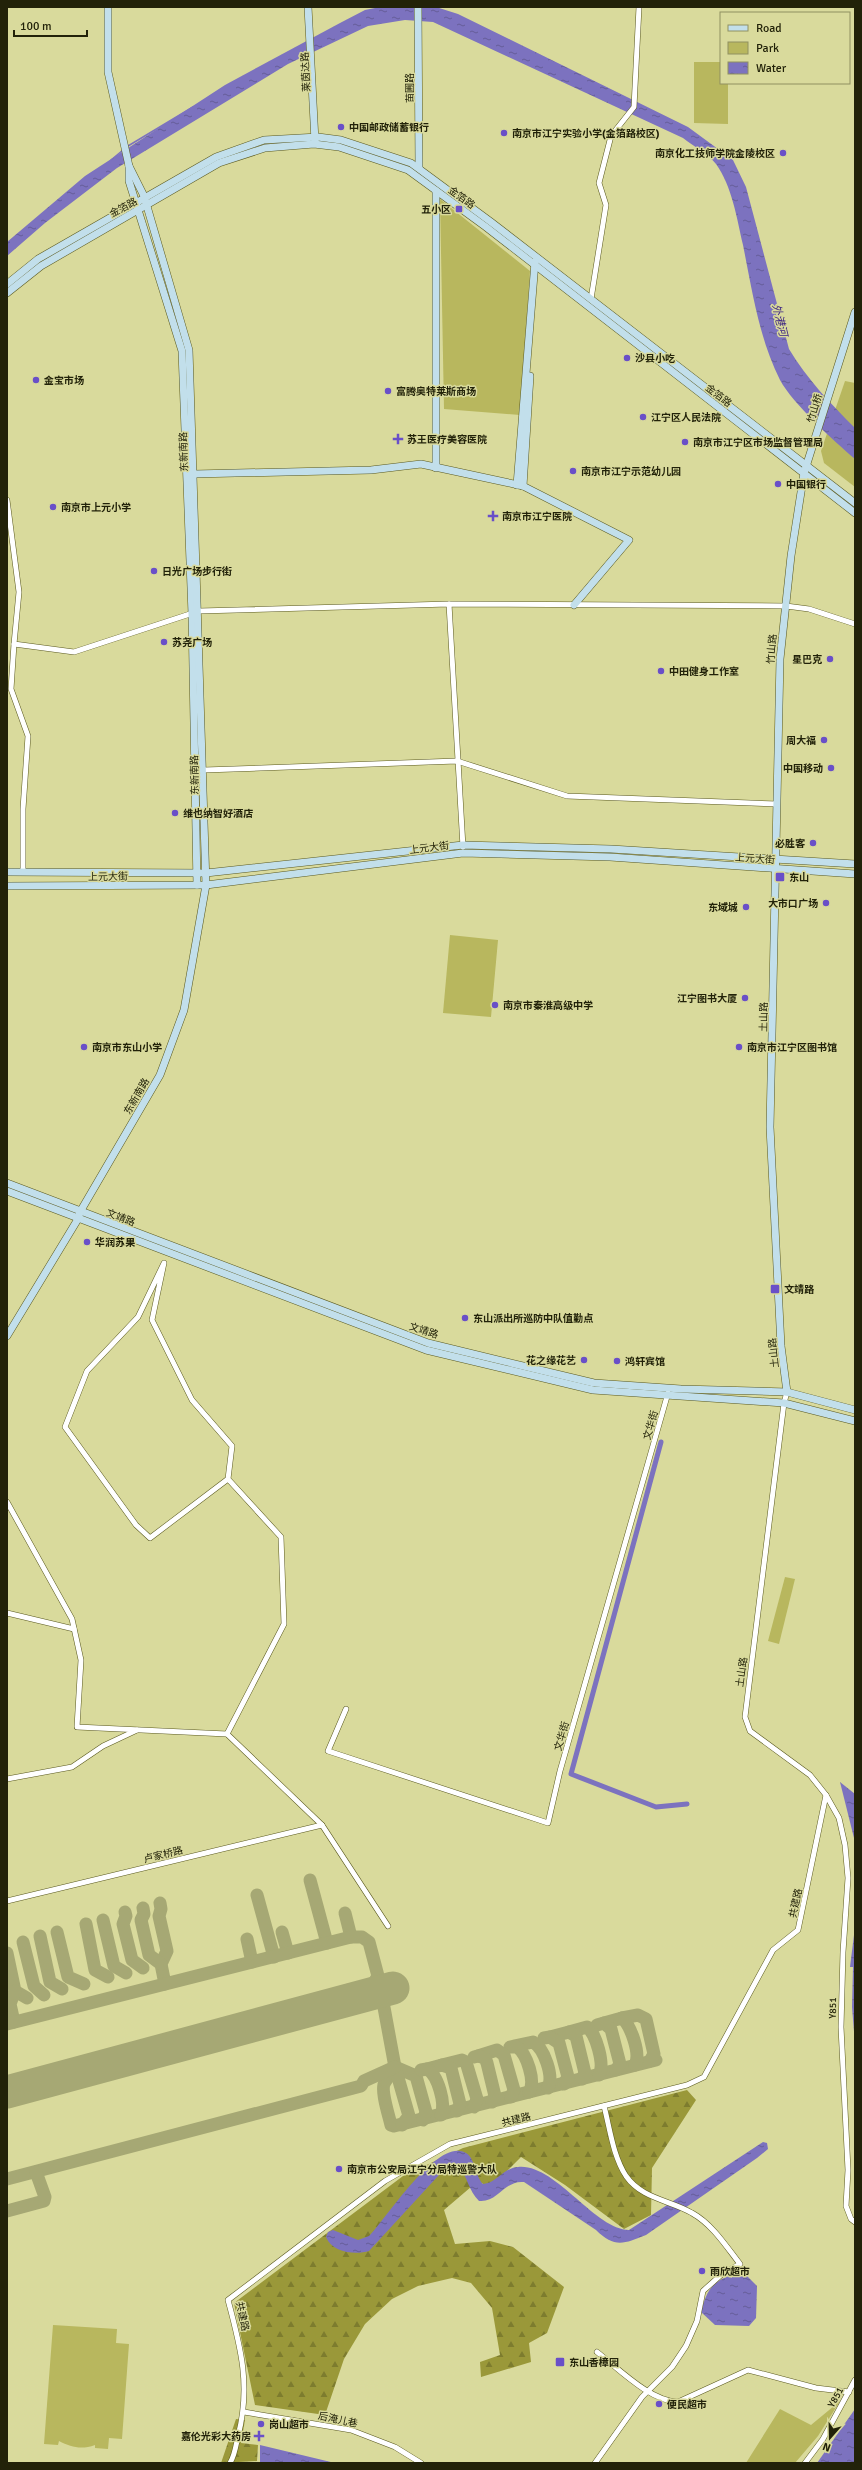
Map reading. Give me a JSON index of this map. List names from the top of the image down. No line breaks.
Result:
{"streets":{"main road":["莱茵达路","苗圃路","金箔路","竹山桥","东新南路","竹山路","上元大街","土山路","文靖路"],"street":["文华街","卢家桥路","共建路","Y851","后淹儿巷"]},"crossings":[["莱茵达路","金箔路"],["苗圃路","金箔路"],["金箔路","东新南路"],["金箔路","竹山路"],["竹山桥","竹山路"],["东新南路","上元大街"],["东新南路","文靖路"],["竹山路","上元大街"],["竹山路","土山路"],["上元大街","土山路"],["土山路","文靖路"],["土山路","共建路"],["土山路","Y851"],["文靖路","文华街"],["共建路","Y851"],["共建路","后淹儿巷"]],"water":["外港河"],"places":{"other":["中国邮政储蓄银行","南京市江宁实验小学(金箔路校区)","南京化工技师学院金陵校区","沙县小吃","金宝市场","富腾奥特莱斯商场","江宁区人民法院","南京市江宁区市场监督管理局","南京市江宁示范幼儿园","中国银行","南京市上元小学","日光广场步行街","苏尧广场","星巴克","中田健身工作室","周大福","中国移动","维也纳智好酒店","必胜客","大市口广场","东域城","江宁图书大厦","南京市秦淮高级中学","南京市东山小学","南京市江宁区图书馆","华润苏果","东山派出所巡防中队值勤点","花之缘花艺","鸿轩宾馆","南京市公安局江宁分局特巡警大队","雨欣超市","便民超市","岗山超市"],"transit":["五小区","东山","文靖路","东山香樟园"],"health":["苏王医疗美容医院","南京市江宁医院","嘉伦光彩大药房"]},"legend":["Road","Park","Water"],"scale_bar":"100 m","north":"bottom"}
